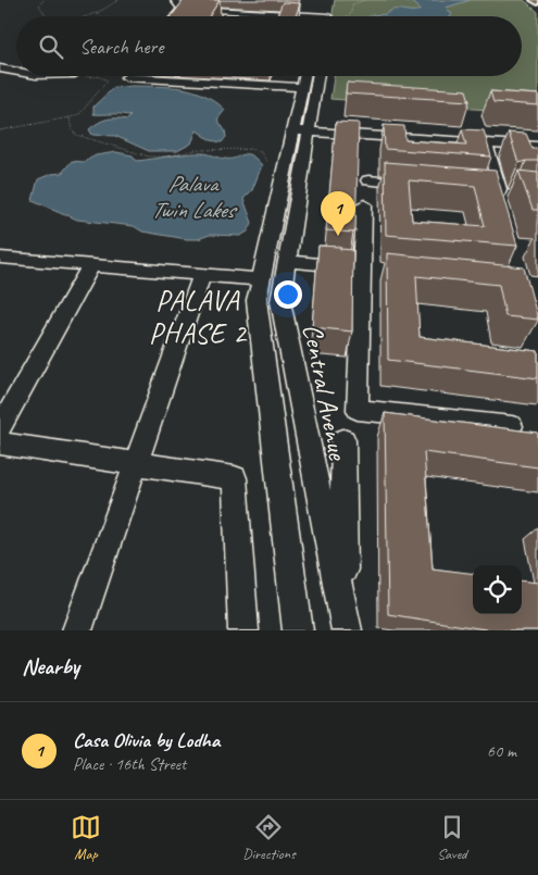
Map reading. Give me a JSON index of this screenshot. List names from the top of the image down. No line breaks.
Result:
{"streets":{"street":["Central Avenue"]},"districts":["PALAVA PHASE 2"],"water":["Palava Twin Lakes"],"page":{"search":"Search here","pins":"1","heading":"Nearby","list":[{"mark":"1","name":"Casa Olivia by Lodha","note":"Place · 16th Street","value":"60 m"}],"nav":["Map","Directions","Saved"]}}
